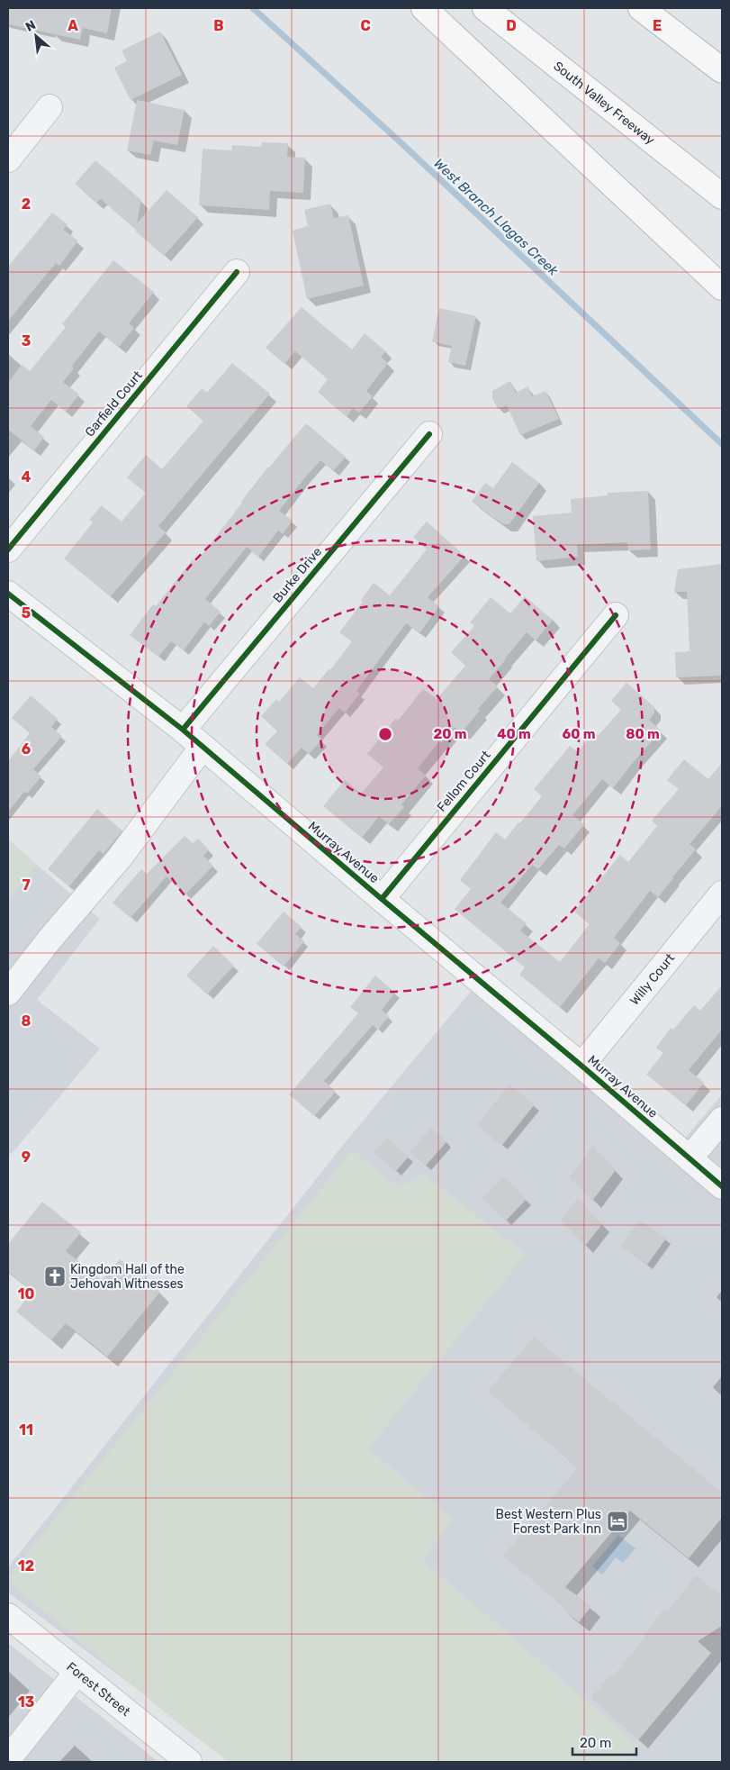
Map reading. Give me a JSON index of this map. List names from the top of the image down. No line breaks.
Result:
{"streets":{"highway":["South Valley Freeway"],"street":["Garfield Court","Burke Drive","Fellom Court","Murray Avenue","Willy Court","Forest Street"]},"crossings":[["Burke Drive","Murray Avenue"],["Fellom Court","Murray Avenue"],["Murray Avenue","Willy Court"]],"water":["West Branch Llagas Creek"],"places":{"church":["Kingdom Hall of the Jehovah Witnesses"],"hotel":["Best Western Plus Forest Park Inn"]},"scale_bar":"20 m","north":"top left","grid":{"columns":["A","B","C","D","E"],"rows":["2","3","4","5","6","7","8","9","10","11","12","13"]},"rings":["20 m","40 m","60 m","80 m"]}
